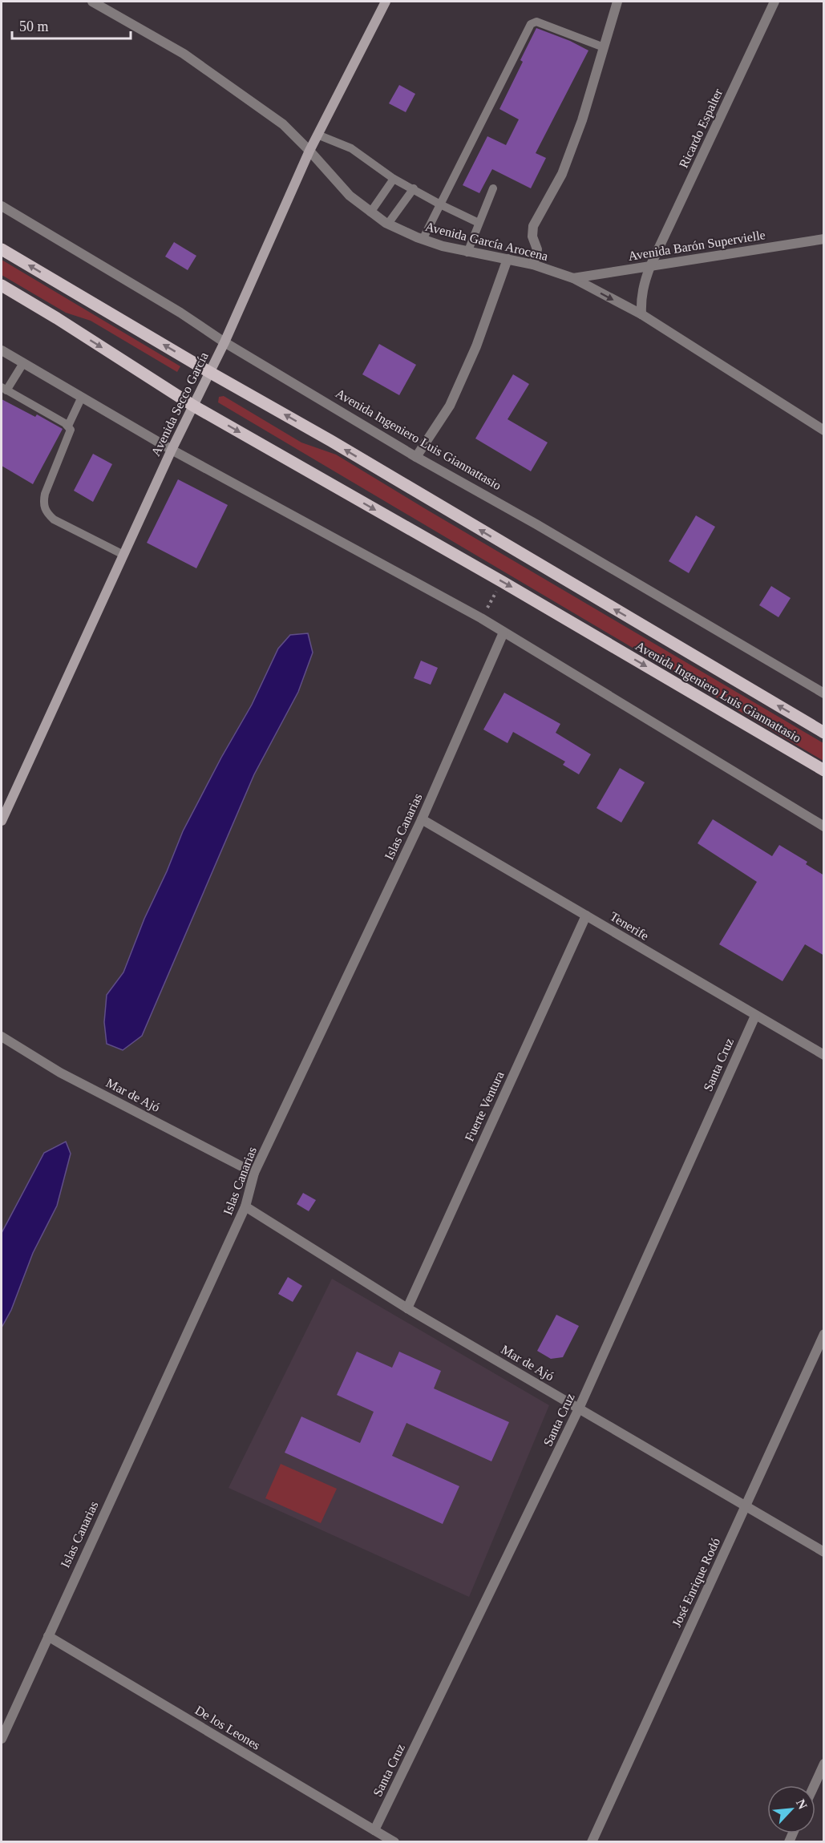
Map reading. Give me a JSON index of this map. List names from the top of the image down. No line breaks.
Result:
{"streets":{"main road":["Avenida Ingeniero Luis Giannattasio"],"street":["Ricardo Espalter","Avenida García Arocena","Avenida Barón Supervielle","Avenida Secco García","Islas Canarias","Tenerife","Santa Cruz","Mar de Ajó","Fuerte Ventura","José Enrique Rodó","De los Leones"]},"crossings":[["Ricardo Espalter","Avenida García Arocena"],["Ricardo Espalter","Avenida Barón Supervielle"],["Avenida García Arocena","Avenida Barón Supervielle"],["Avenida García Arocena","Avenida Secco García"],["Avenida Secco García","Avenida Ingeniero Luis Giannattasio"],["Islas Canarias","Tenerife"],["Islas Canarias","Mar de Ajó"],["Islas Canarias","De los Leones"],["Tenerife","Santa Cruz"],["Tenerife","Fuerte Ventura"],["Santa Cruz","Mar de Ajó"],["Santa Cruz","De los Leones"],["Mar de Ajó","Fuerte Ventura"],["Mar de Ajó","José Enrique Rodó"]],"scale_bar":"50 m","north":"top right"}
